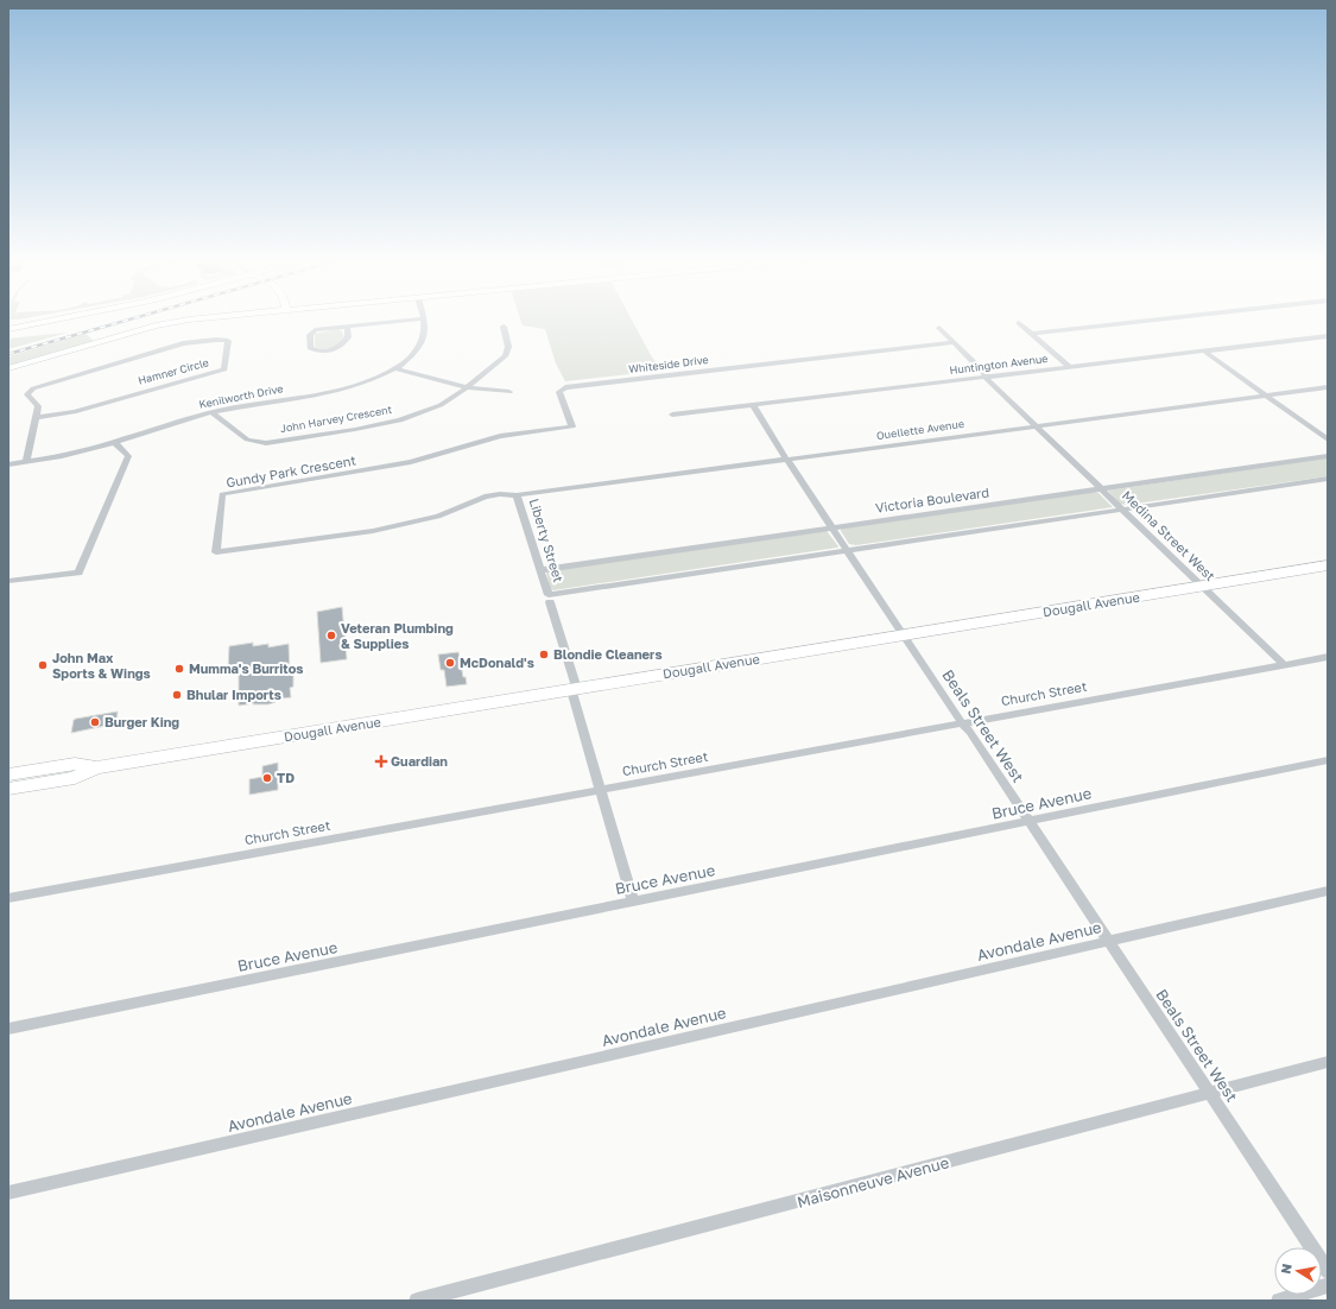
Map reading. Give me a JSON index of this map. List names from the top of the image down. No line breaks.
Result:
{"streets":{"main road":["Dougall Avenue"],"street":["Whiteside Drive","Huntington Avenue","Hamner Circle","Kenilworth Drive","John Harvey Crescent","Ouellette Avenue","Gundy Park Crescent","Victoria Boulevard","Medina Street West","Liberty Street","Church Street","Beals Street West","Bruce Avenue","Avondale Avenue","Maisonneuve Avenue"]},"crossings":[["Whiteside Drive","Gundy Park Crescent"],["Whiteside Drive","Medina Street West"],["Huntington Avenue","Medina Street West"],["Huntington Avenue","Beals Street West"],["Hamner Circle","Kenilworth Drive"],["Kenilworth Drive","John Harvey Crescent"],["Ouellette Avenue","Gundy Park Crescent"],["Ouellette Avenue","Medina Street West"],["Ouellette Avenue","Liberty Street"],["Ouellette Avenue","Beals Street West"],["Gundy Park Crescent","Liberty Street"],["Victoria Boulevard","Medina Street West"],["Victoria Boulevard","Liberty Street"],["Victoria Boulevard","Beals Street West"],["Medina Street West","Dougall Avenue"],["Medina Street West","Church Street"],["Liberty Street","Dougall Avenue"],["Liberty Street","Church Street"],["Liberty Street","Bruce Avenue"],["Dougall Avenue","Beals Street West"],["Church Street","Beals Street West"],["Beals Street West","Bruce Avenue"],["Beals Street West","Avondale Avenue"],["Beals Street West","Maisonneuve Avenue"]],"places":{"other":["Veteran Plumbing & Supplies","Blondie Cleaners","McDonald's","John Max Sports & Wings","Mumma's Burritos","Bhular Imports","Burger King","TD"],"health":["Guardian"]},"north":"left"}
